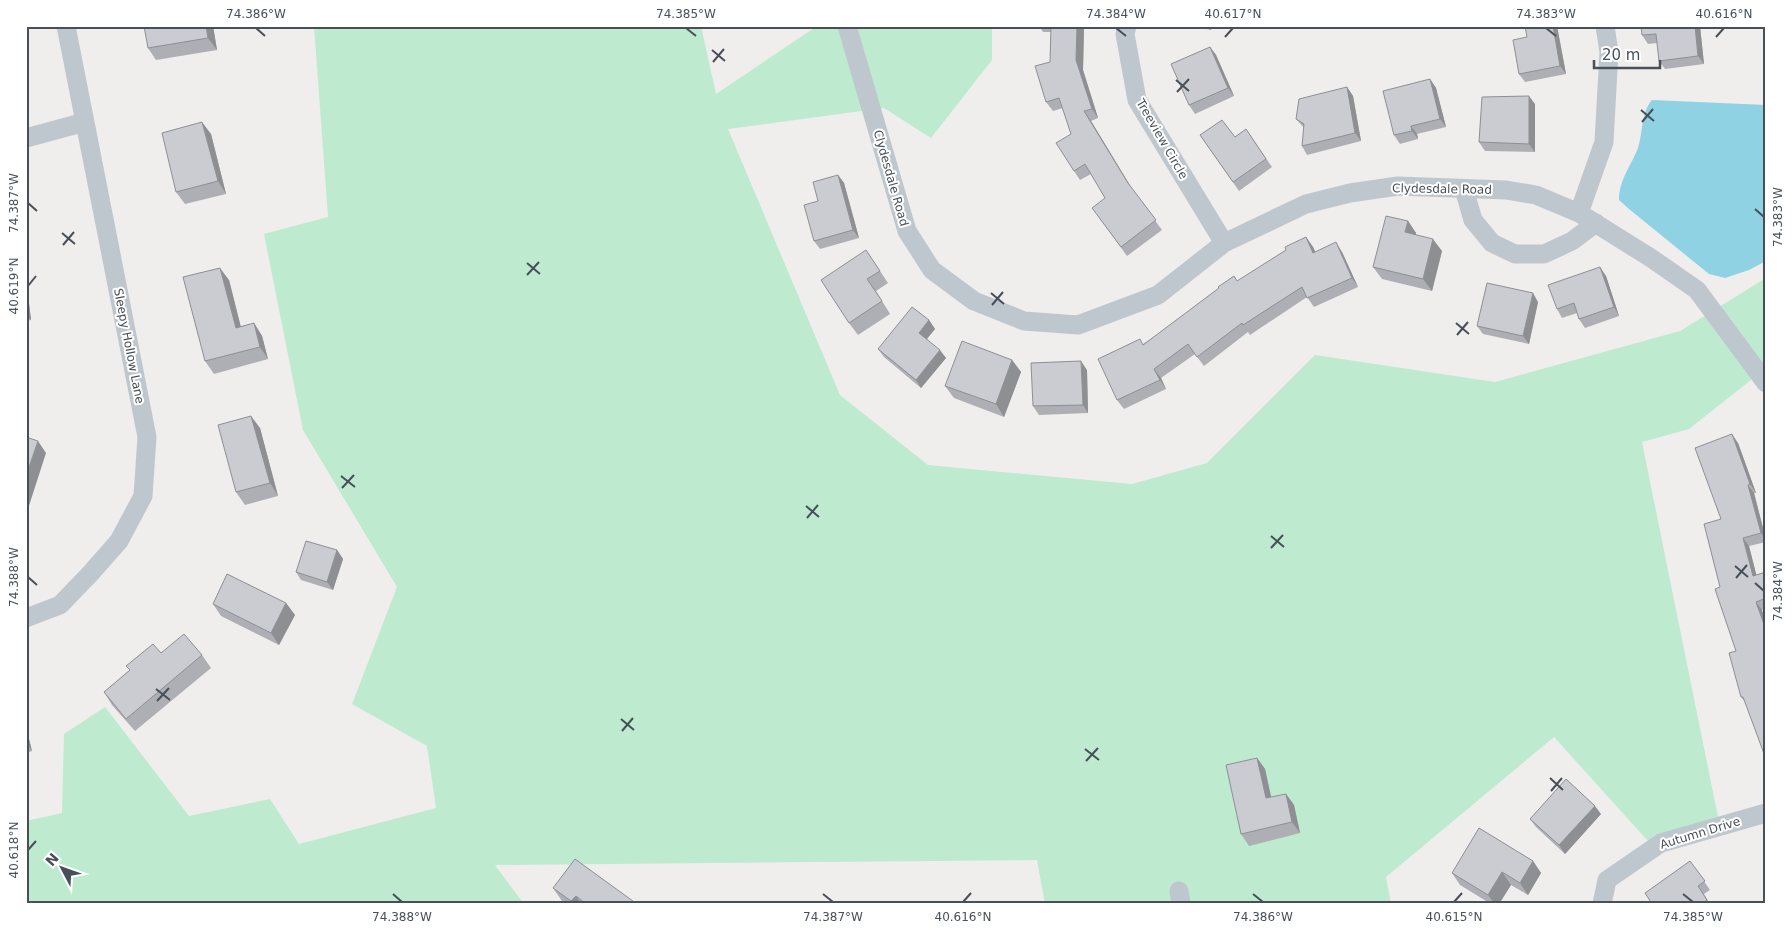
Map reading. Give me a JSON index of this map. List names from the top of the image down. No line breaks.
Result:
{"streets":{"street":["Treeview Circle","Clydesdale Road","Sleepy Hollow Lane","Autumn Drive"]},"crossings":[["Treeview Circle","Clydesdale Road"]],"scale_bar":"20 m","north":"top left","coordinates":["74.386°W","74.385°W","74.384°W","40.617°N","74.383°W","40.616°N","74.387°W","40.619°N","74.388°W","40.618°N","40.615°N"]}
